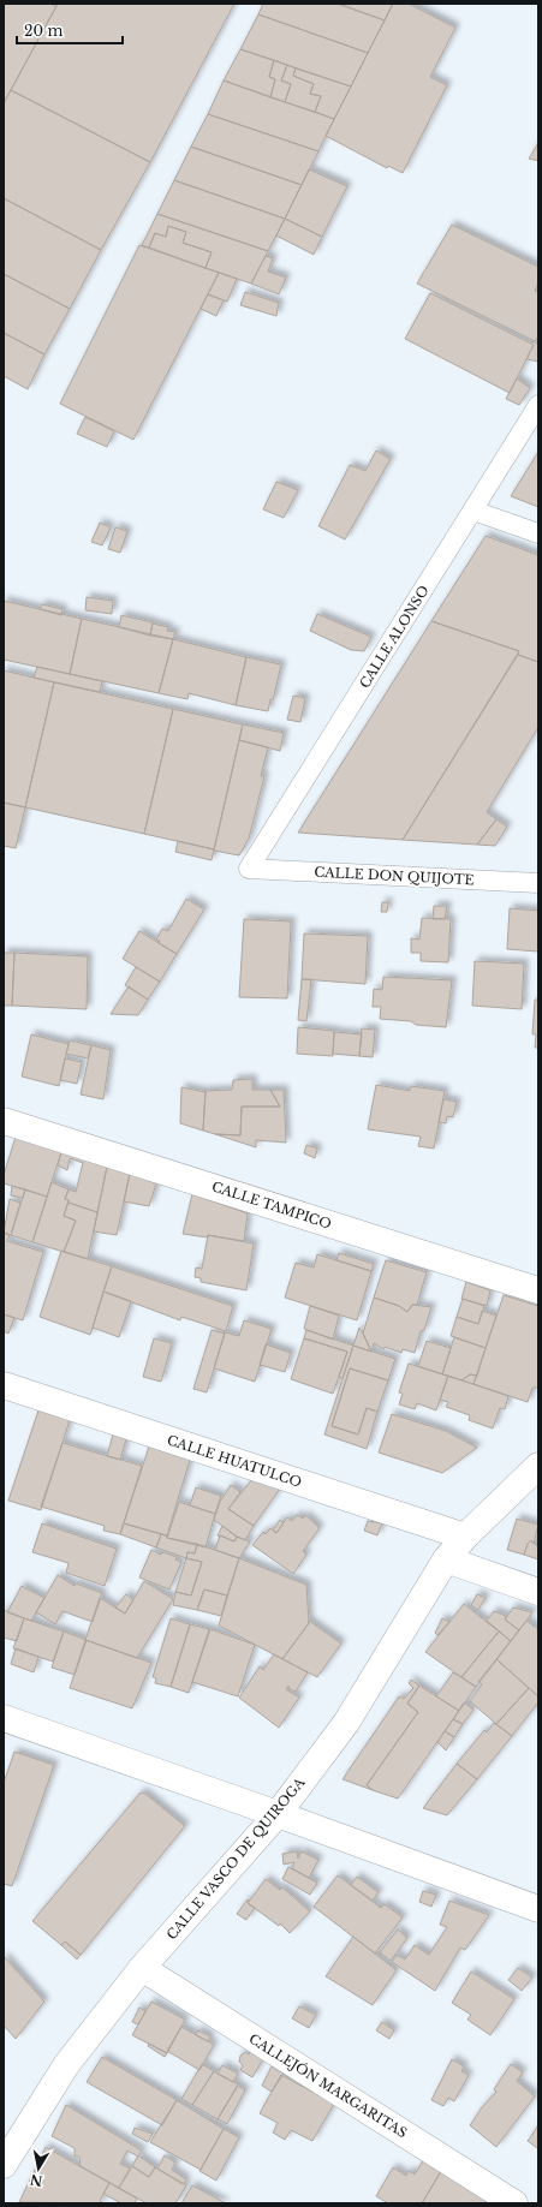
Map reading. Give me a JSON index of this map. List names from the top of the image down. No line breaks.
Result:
{"streets":{"street":["CALLE TAMPICO","CALLE HUATULCO","CALLE VASCO DE QUIROGA","CALLEJÓN MARGARITAS"],"lane":["CALLE ALONSO","CALLE DON QUIJOTE"]},"crossings":[["CALLE ALONSO","CALLE DON QUIJOTE"],["CALLE HUATULCO","CALLE VASCO DE QUIROGA"],["CALLE VASCO DE QUIROGA","CALLEJÓN MARGARITAS"]],"scale_bar":"20 m","north":"bottom"}
